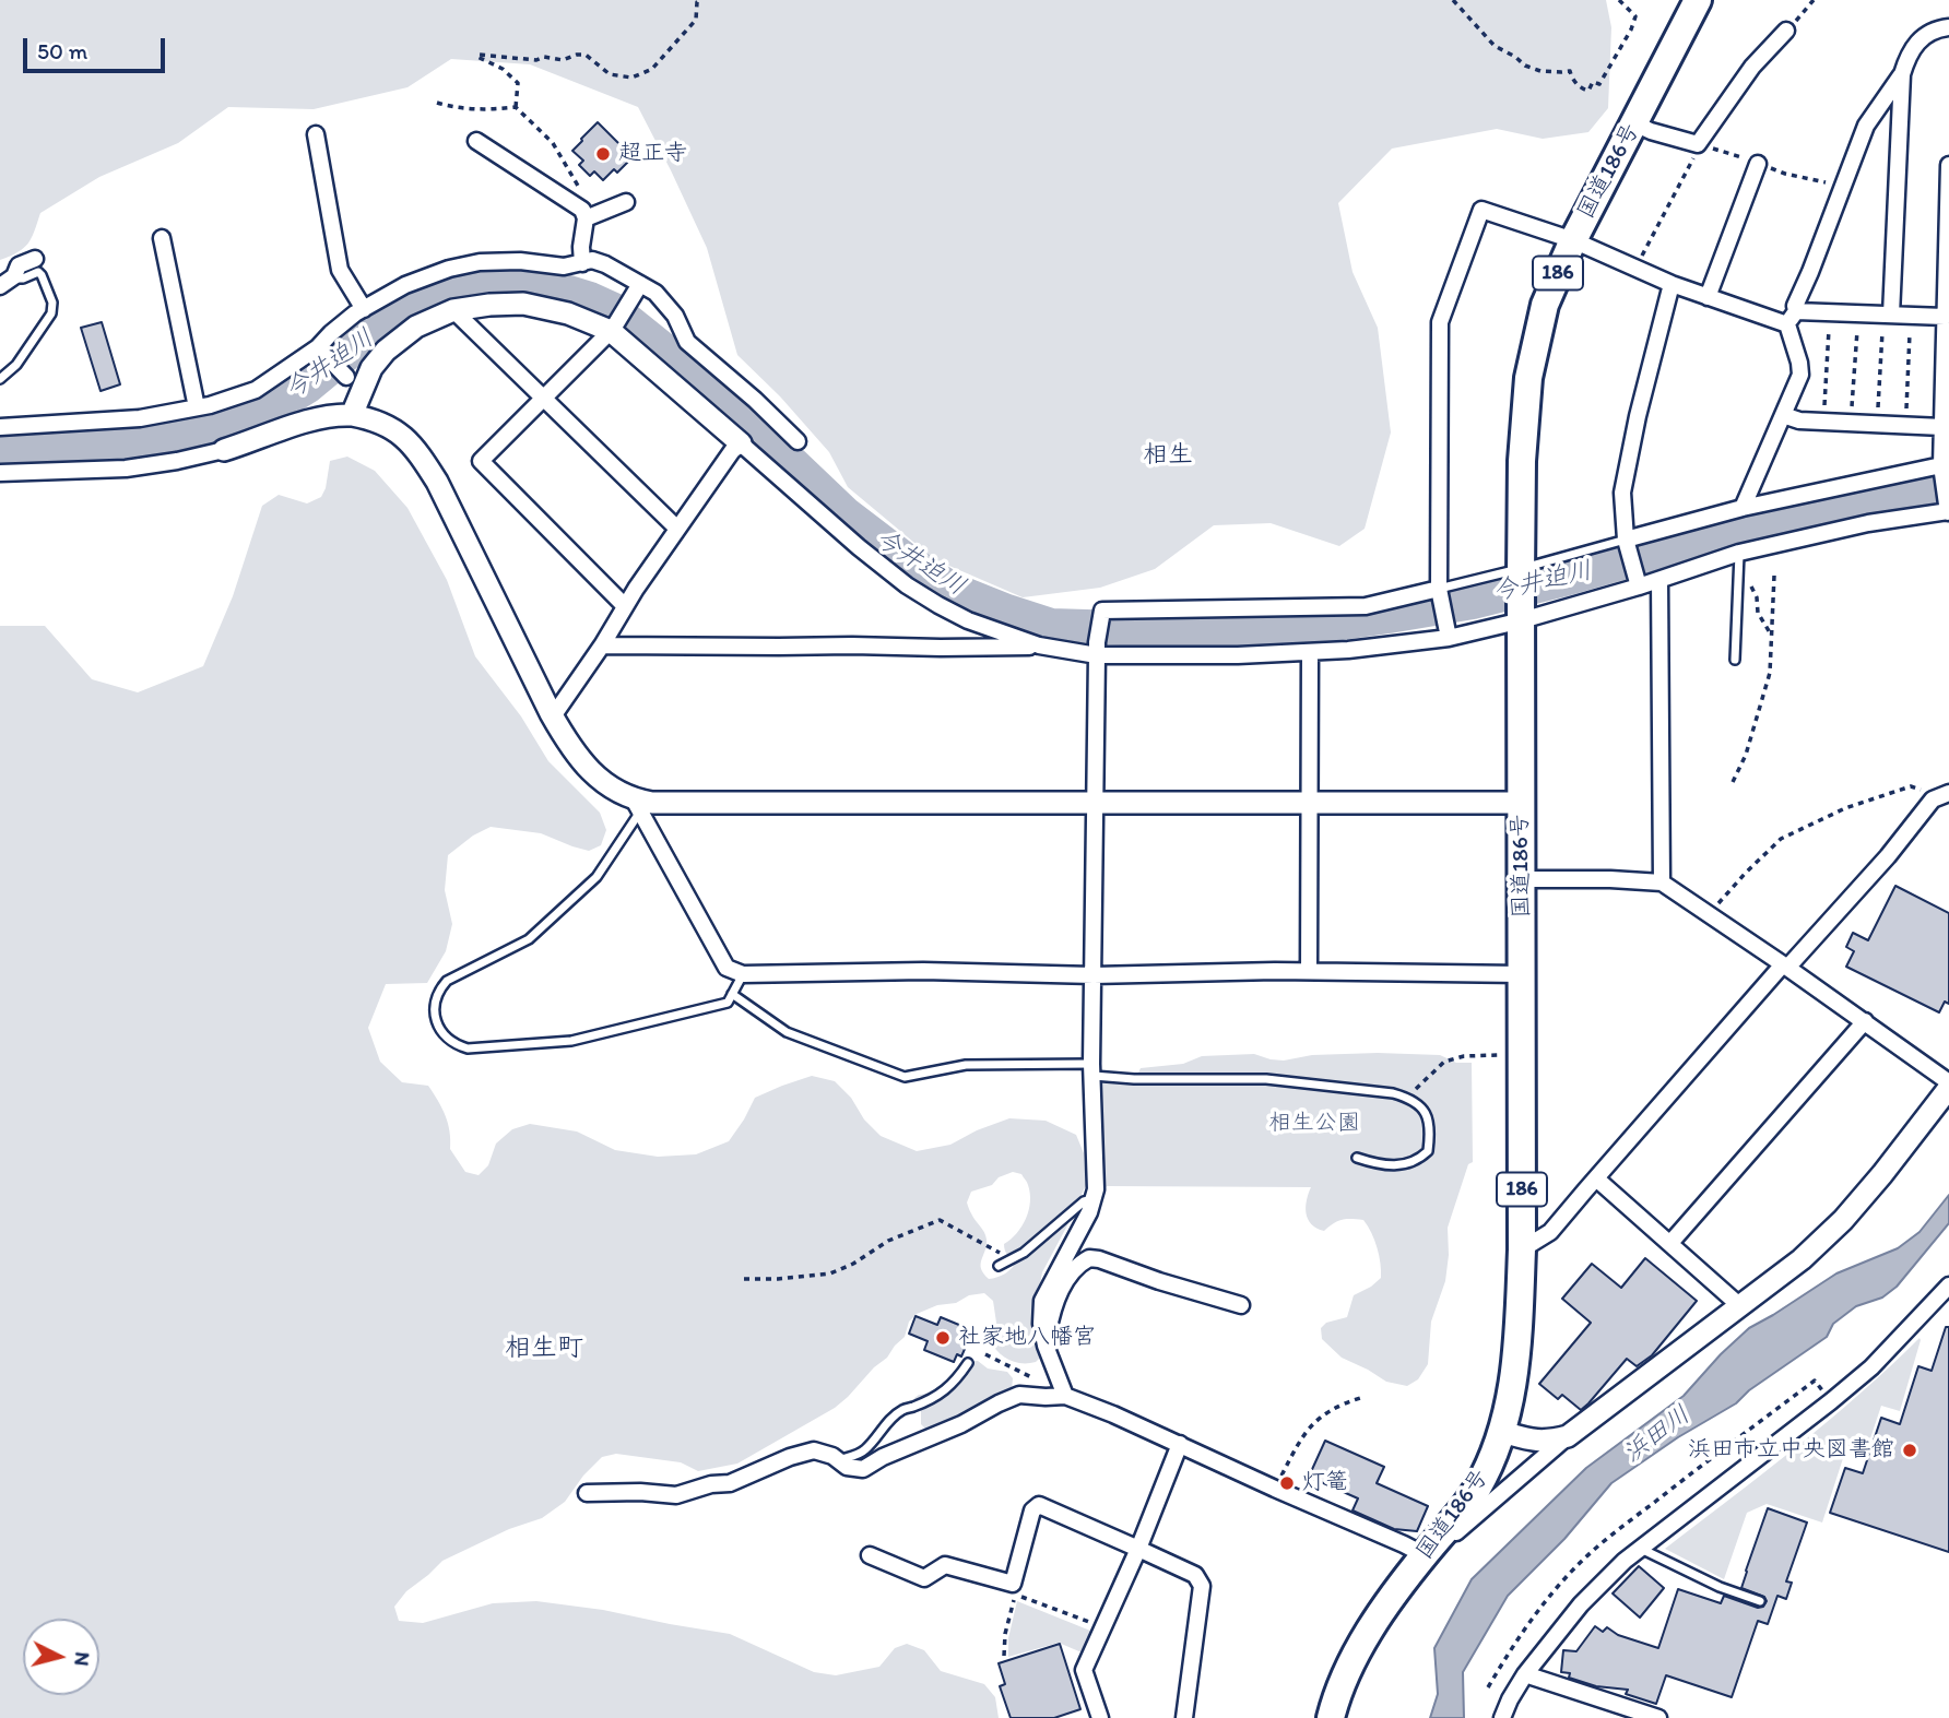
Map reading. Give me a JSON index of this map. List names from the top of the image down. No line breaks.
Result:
{"streets":{"highway":["国道186号","186"]},"districts":["相生","相生町"],"water":["今井迫川","浜田川"],"parks":["相生公園"],"places":["超正寺","社家地八幡宮","浜田市立中央図書館","灯篭"],"scale_bar":"50 m","north":"right"}
